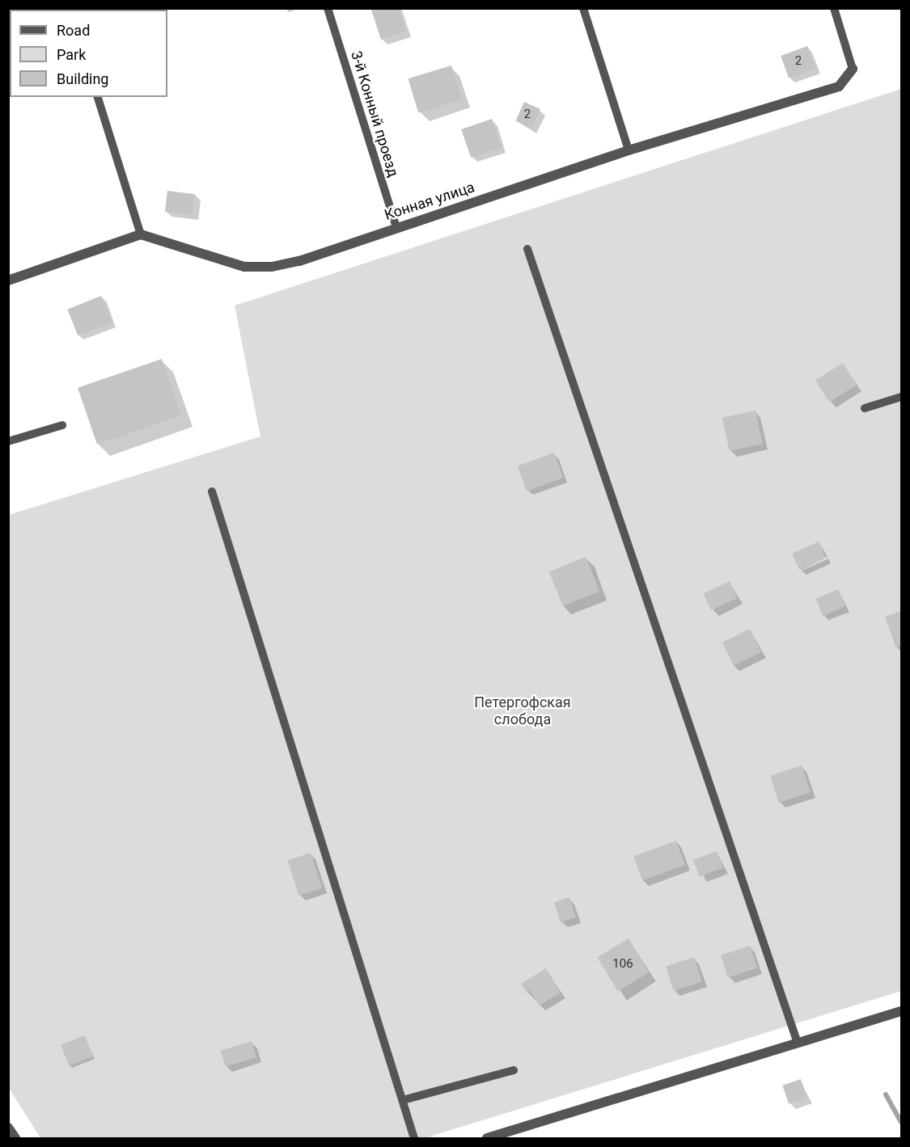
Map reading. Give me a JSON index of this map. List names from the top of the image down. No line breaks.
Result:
{"streets":{"street":["Конная улица"],"lane":["3-й Конный проезд"]},"crossings":[["3-й Конный проезд","Конная улица"]],"parks":["Петергофская слобода"],"house_numbers":["2","2","106"],"legend":["Road","Park","Building"]}
